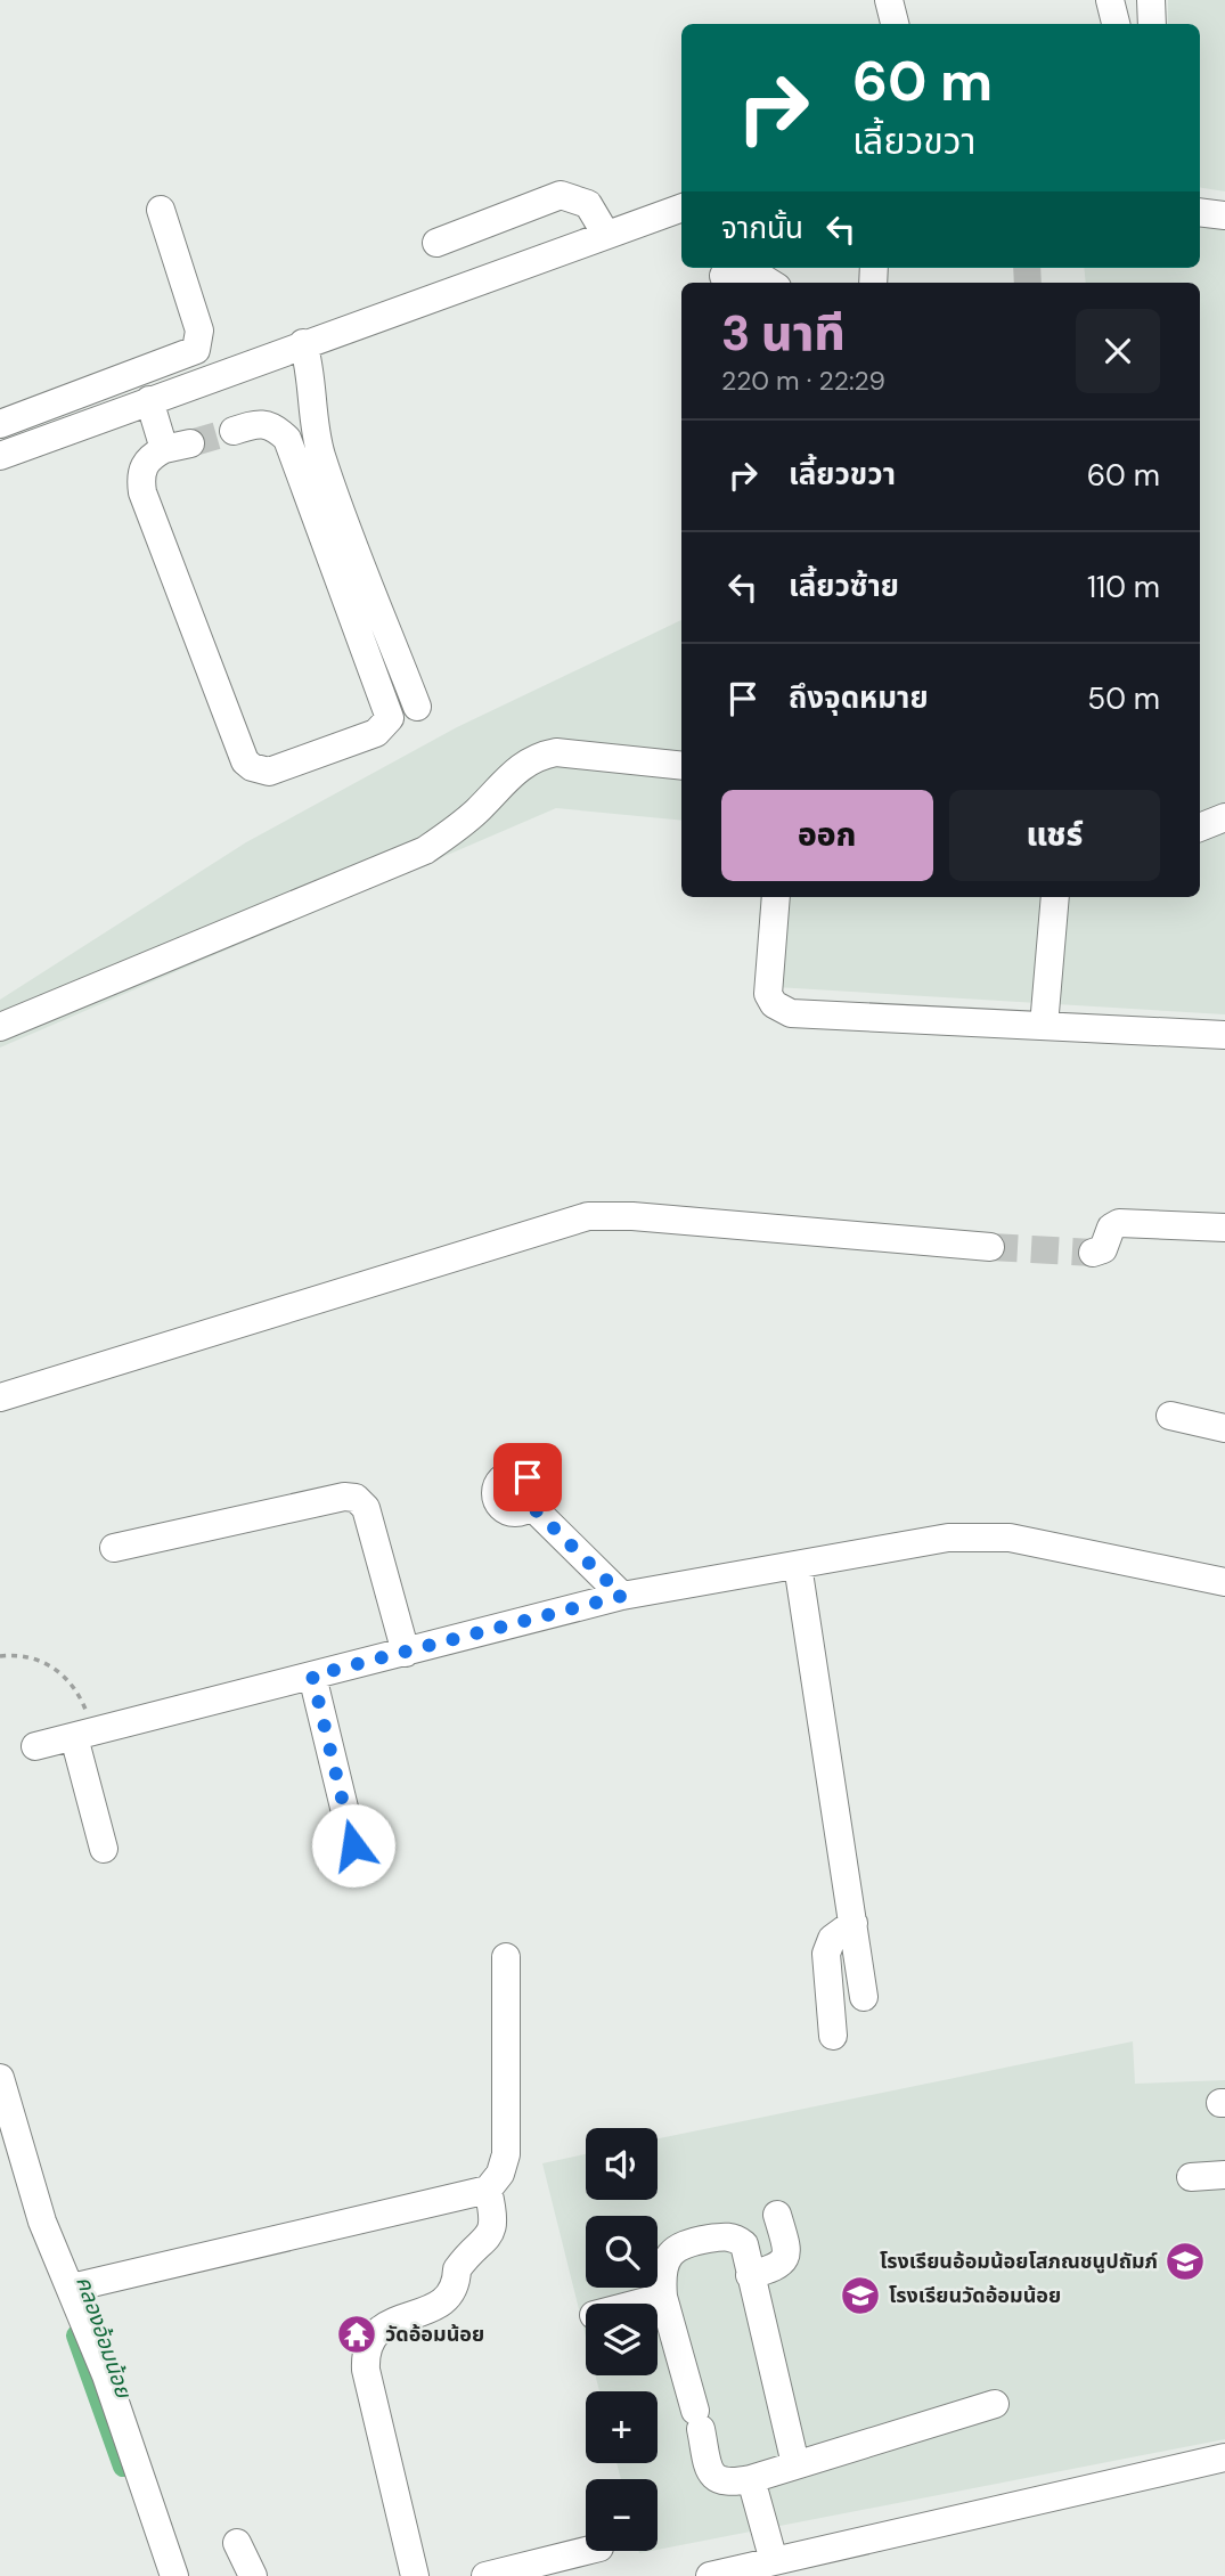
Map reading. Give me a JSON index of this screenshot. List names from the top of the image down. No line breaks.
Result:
{"water":["คลองอ้อมน้อย"],"places":{"school or university":["โรงเรียนอ้อมน้อยโสภณชนูปถัมภ์","โรงเรียนวัดอ้อมน้อย"],"temple":["วัดอ้อมน้อย"]},"page":{"turn":["60 m","เลี้ยวขวา"],"then":"จากนั้น","heading":["3 นาที","220 m · 22:29"],"list":[{"name":"เลี้ยวขวา","value":"60 m"},{"name":"เลี้ยวซ้าย","value":"110 m"},{"name":"ถึงจุดหมาย","value":"50 m"}],"buttons":["ออก","แชร์"],"map_buttons":["+","−"]}}
